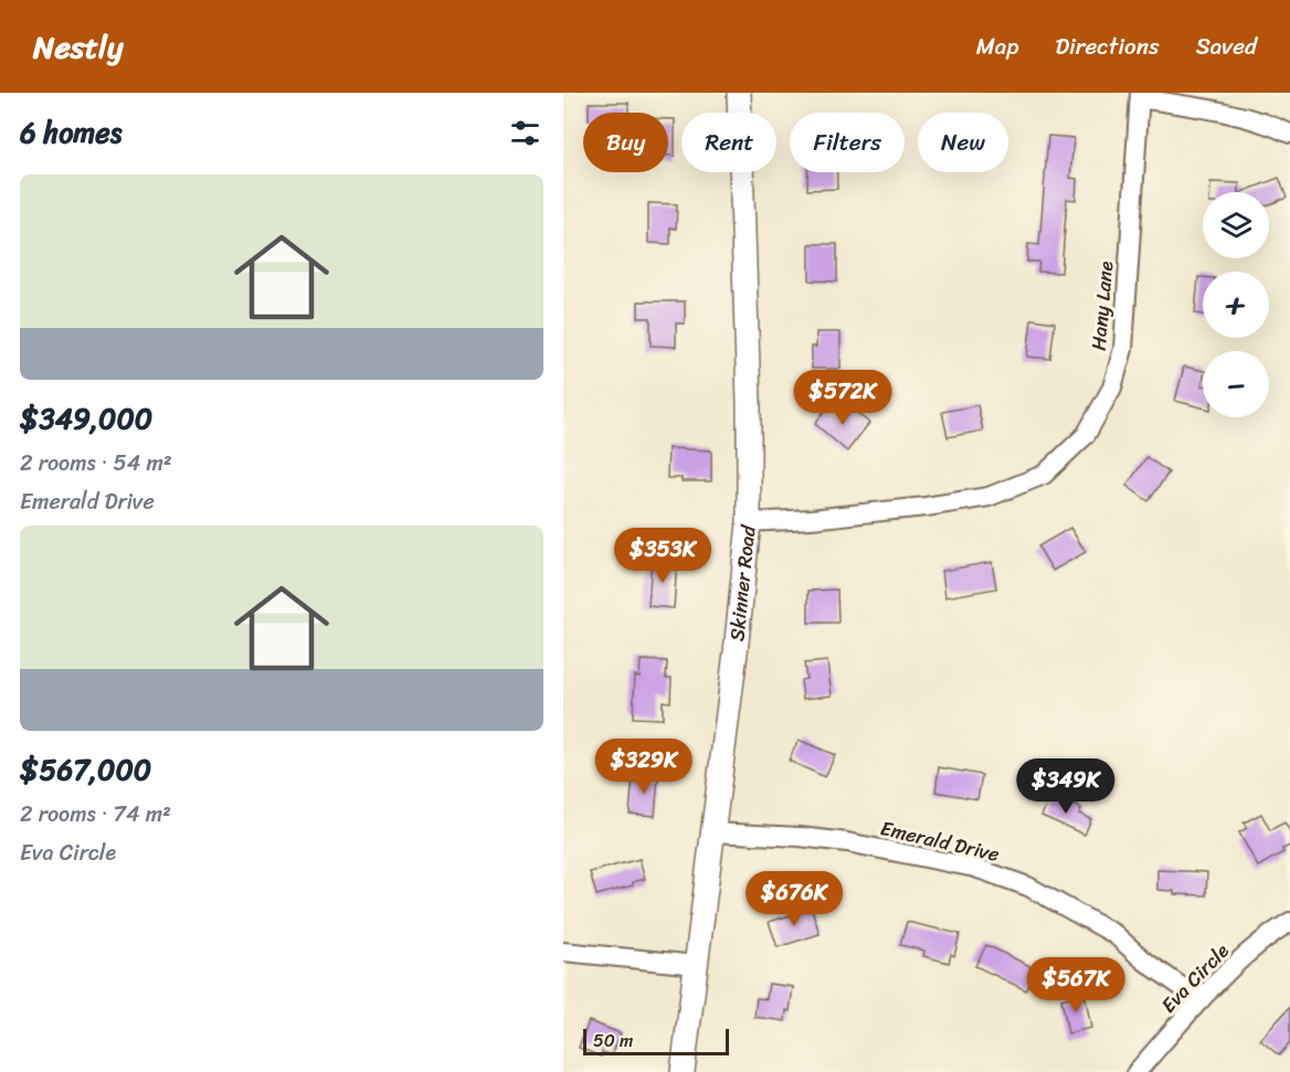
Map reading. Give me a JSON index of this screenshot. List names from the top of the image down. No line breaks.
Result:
{"streets":{"street":["Hany Lane","Skinner Road","Emerald Drive","Eva Circle"]},"crossings":[["Hany Lane","Skinner Road"],["Skinner Road","Emerald Drive"],["Emerald Drive","Eva Circle"]],"scale_bar":"50 m","page":{"header":"Nestly","nav":["Map","Directions","Saved"],"heading":"6 homes","chip":["Buy","Rent","Filters","New"],"list":[{"name":"$349,000","note":"2 rooms · 54 m² · Emerald Drive"},{"name":"$567,000","note":"2 rooms · 74 m² · Eva Circle"}],"map_buttons":["+","−"],"price":["$572K","$353K","$329K","$349K","$676K","$567K"],"scale":"50 m"}}
